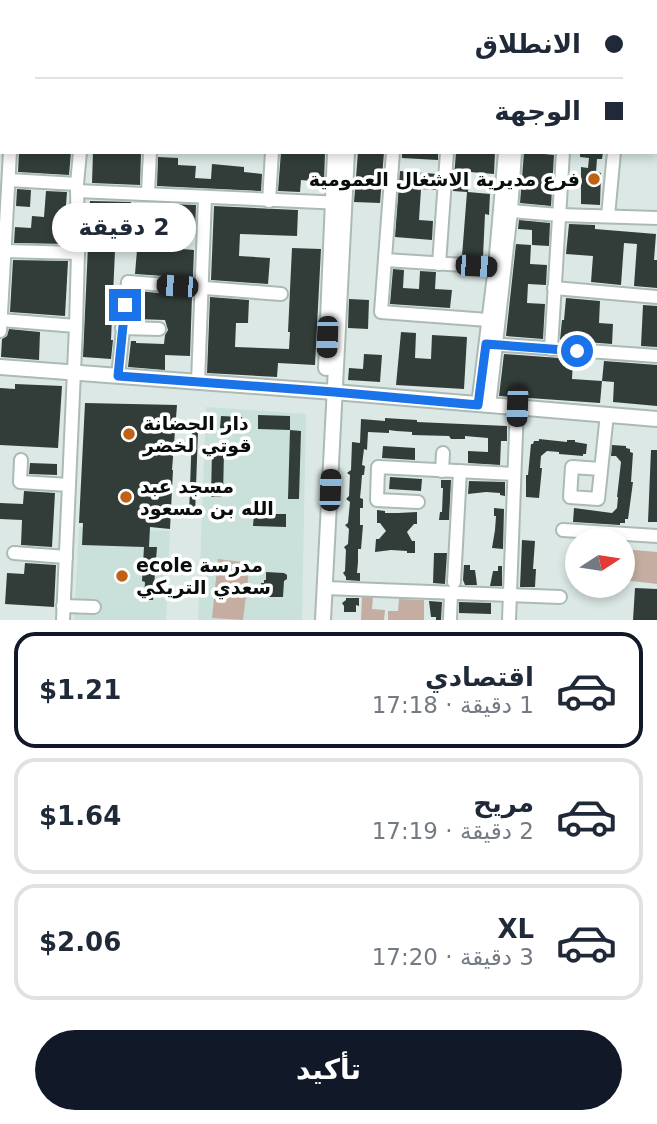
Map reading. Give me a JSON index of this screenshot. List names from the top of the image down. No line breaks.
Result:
{"places":["فرع مديرية الاشغال العمومية","دار الحضانة قوتي لخضر","مسجد عبد الله بن مسعود","ecole مدرسة سعدي التريكي"],"north":"right","page":{"banner":["الانطلاق","الوجهة"],"bubble":"2 دقيقة","list":[{"name":"اقتصادي","note":"1 دقيقة · 17:18","value":"$1.21"},{"name":"مريح","note":"2 دقيقة · 17:19","value":"$1.64"},{"name":"XL","note":"3 دقيقة · 17:20","value":"$2.06"}],"buttons":"تأكيد"}}
